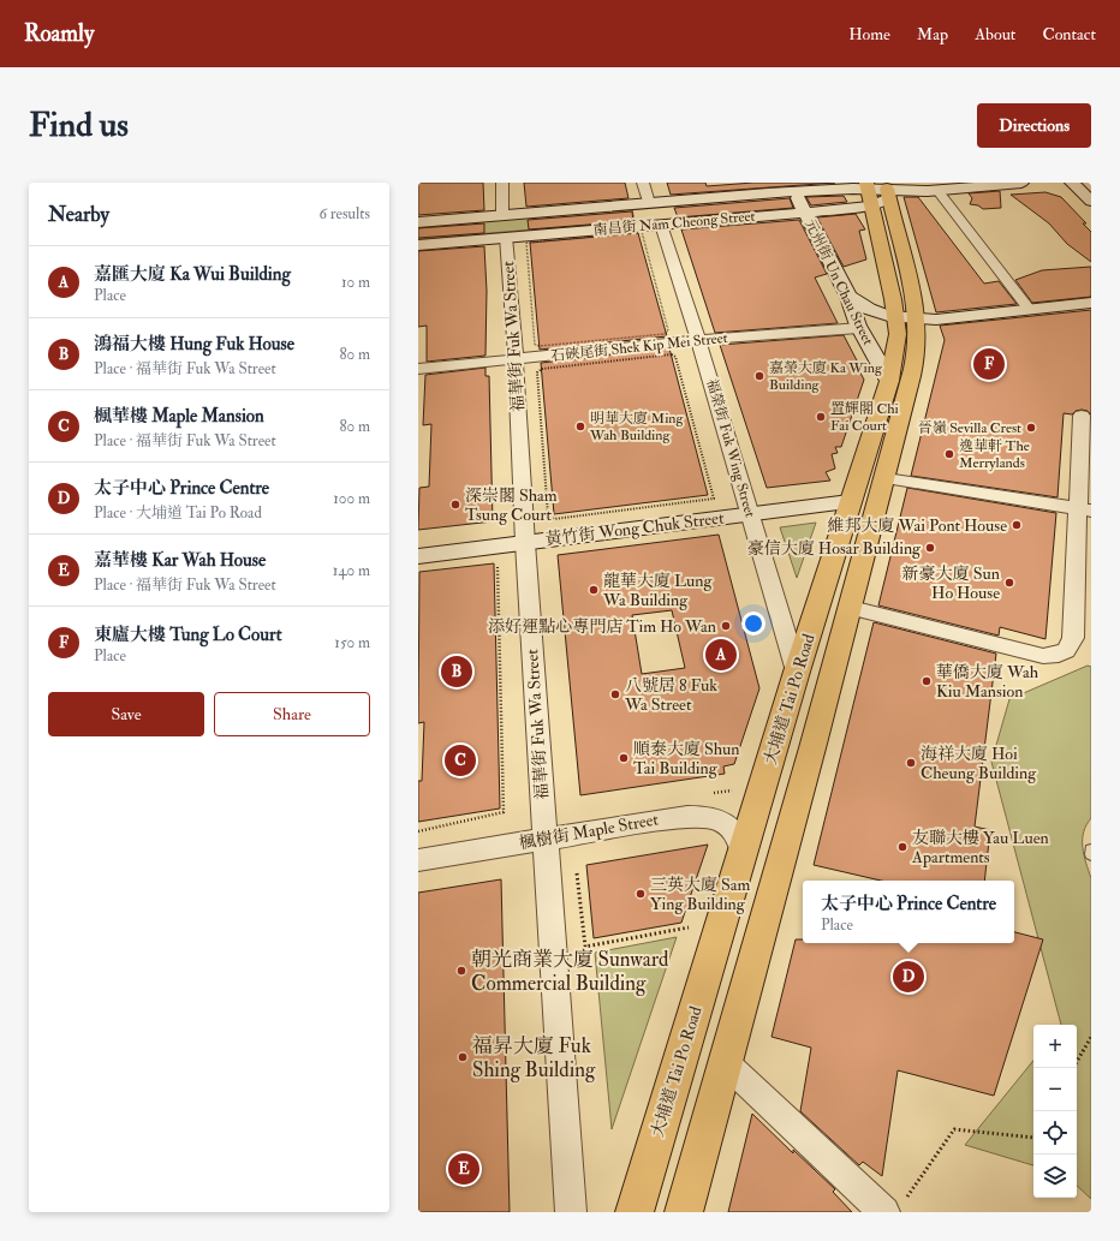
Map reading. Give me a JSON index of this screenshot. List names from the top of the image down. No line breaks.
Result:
{"streets":{"main road":["南昌街 Nam Cheong Street","元州街 Un Chau Street","黃竹街 Wong Chuk Street","大埔道 Tai Po Road"],"street":["福華街 Fuk Wa Street","石硤尾街 Shek Kip Mei Street","福榮街 Fuk Wing Street","楓樹街 Maple Street"]},"crossings":[["南昌街 Nam Cheong Street","元州街 Un Chau Street"],["南昌街 Nam Cheong Street","福華街 Fuk Wa Street"],["南昌街 Nam Cheong Street","福榮街 Fuk Wing Street"],["南昌街 Nam Cheong Street","大埔道 Tai Po Road"],["元州街 Un Chau Street","石硤尾街 Shek Kip Mei Street"],["元州街 Un Chau Street","大埔道 Tai Po Road"],["福華街 Fuk Wa Street","石硤尾街 Shek Kip Mei Street"],["福華街 Fuk Wa Street","黃竹街 Wong Chuk Street"],["福華街 Fuk Wa Street","楓樹街 Maple Street"],["石硤尾街 Shek Kip Mei Street","福榮街 Fuk Wing Street"],["福榮街 Fuk Wing Street","黃竹街 Wong Chuk Street"],["福榮街 Fuk Wing Street","大埔道 Tai Po Road"],["黃竹街 Wong Chuk Street","大埔道 Tai Po Road"],["大埔道 Tai Po Road","楓樹街 Maple Street"]],"places":["嘉榮大廈 Ka Wing Building","置輝閣 Chi Fai Court","明華大廈 Ming Wah Building","晉嶺 Sevilla Crest","逸華軒 The Merrylands","深崇閣 Sham Tsung Court","維邦大廈 Wai Pont House","豪信大廈 Hosar Building","新豪大廈 Sun Ho House","龍華大廈 Lung Wa Building","添好運點心專門店 Tim Ho Wan","華僑大廈 Wah Kiu Mansion","八號居 8 Fuk Wa Street","順泰大廈 Shun Tai Building","海祥大廈 Hoi Cheung Building","友聯大樓 Yau Luen Apartments","三英大廈 Sam Ying Building","朝光商業大廈 Sunward Commercial Building","福昇大廈 Fuk Shing Building"],"page":{"header":"Roamly","nav":["Home","Map","About","Contact"],"buttons":["Directions",["Save","Share"]],"title":"Find us","heading":["Nearby","6 results"],"list":[{"mark":"A","name":"嘉匯大廈 Ka Wui Building","note":"Place","value":"10 m"},{"mark":"B","name":"鴻福大樓 Hung Fuk House","note":"Place · 福華街 Fuk Wa Street","value":"80 m"},{"mark":"C","name":"楓華樓 Maple Mansion","note":"Place · 福華街 Fuk Wa Street","value":"80 m"},{"mark":"D","name":"太子中心 Prince Centre","note":"Place · 大埔道 Tai Po Road","value":"100 m"},{"mark":"E","name":"嘉華樓 Kar Wah House","note":"Place · 福華街 Fuk Wa Street","value":"140 m"},{"mark":"F","name":"東廬大樓 Tung Lo Court","note":"Place","value":"150 m"}],"pins":["F","A","B","C","D","E"],"popup":["太子中心 Prince Centre","Place"],"map_buttons":["+","−"]}}
